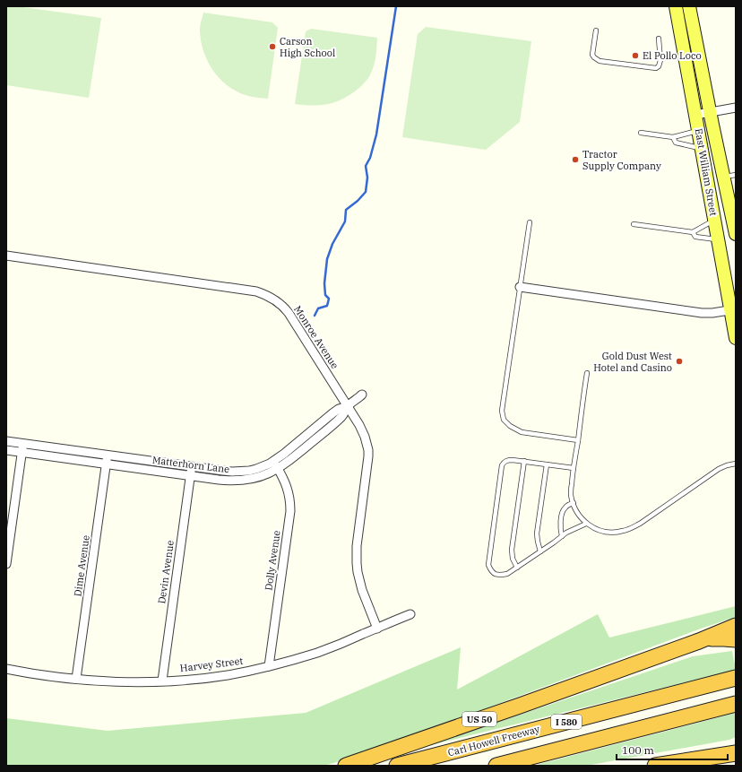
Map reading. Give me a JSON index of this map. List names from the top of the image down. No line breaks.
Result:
{"streets":{"highway":["US 50","I 580","Carl Howell Freeway"],"main road":["East William Street"],"street":["Monroe Avenue","Matterhorn Lane","Dolly Avenue","Dime Avenue","Devin Avenue","Harvey Street"]},"crossings":[["Monroe Avenue","Matterhorn Lane"],["Monroe Avenue","Harvey Street"],["Matterhorn Lane","Dolly Avenue"],["Matterhorn Lane","Dime Avenue"],["Matterhorn Lane","Devin Avenue"],["Dolly Avenue","Harvey Street"],["Dime Avenue","Harvey Street"],["Devin Avenue","Harvey Street"]],"places":["Carson High School","El Pollo Loco","Tractor Supply Company","Gold Dust West Hotel and Casino"],"scale_bar":"100 m"}
